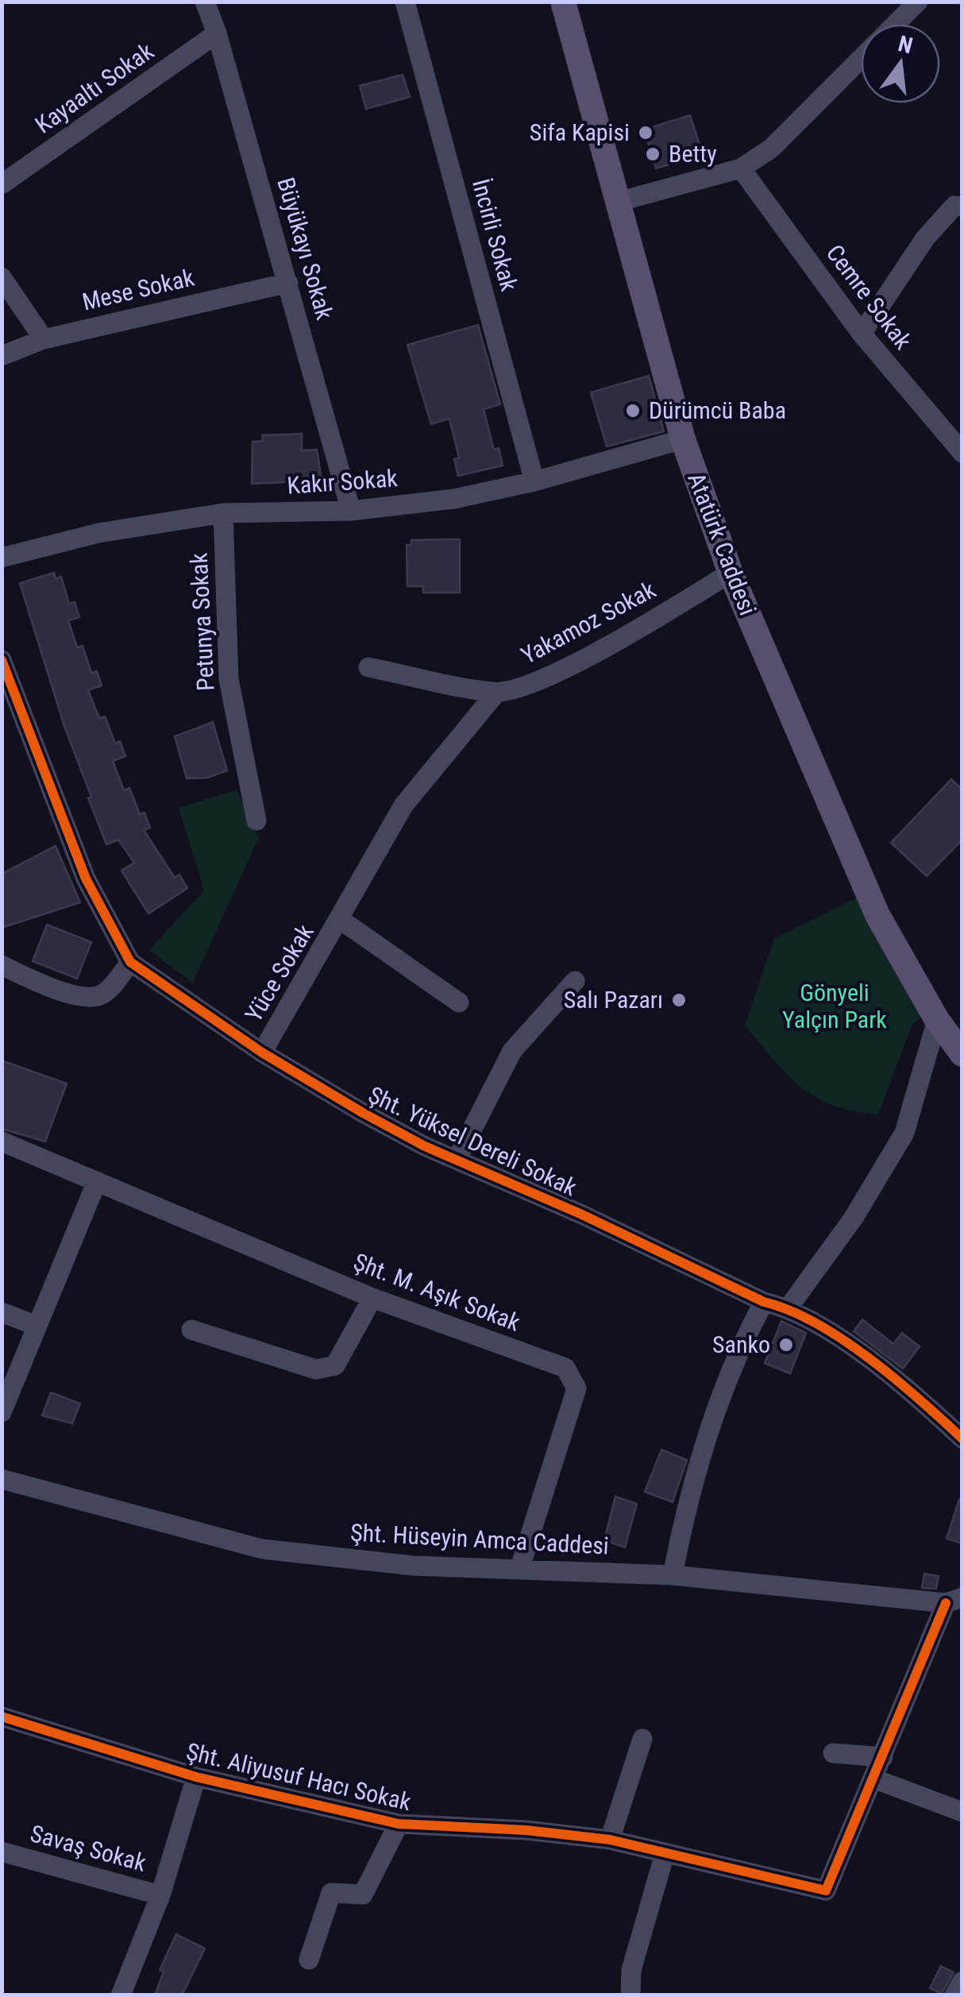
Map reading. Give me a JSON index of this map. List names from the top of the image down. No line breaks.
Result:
{"streets":{"main road":["Atatürk Caddesi"],"street":["Kayaaltı Sokak","İncirli Sokak","Büyükayı Sokak","Mese Sokak","Cemre Sokak","Kakır Sokak","Petunya Sokak","Yakamoz Sokak","Yüce Sokak","Şht. Yüksel Dereli Sokak","Şht. M. Aşık Sokak","Şht. Hüseyin Amca Caddesi","Şht. Aliyusuf Hacı Sokak","Savaş Sokak"]},"crossings":[["Kayaaltı Sokak","Büyükayı Sokak"],["İncirli Sokak","Kakır Sokak"],["Büyükayı Sokak","Mese Sokak"],["Büyükayı Sokak","Kakır Sokak"],["Kakır Sokak","Atatürk Caddesi"],["Kakır Sokak","Petunya Sokak"],["Atatürk Caddesi","Yakamoz Sokak"],["Yakamoz Sokak","Yüce Sokak"],["Yüce Sokak","Şht. Yüksel Dereli Sokak"],["Şht. M. Aşık Sokak","Şht. Hüseyin Amca Caddesi"]],"parks":["Gönyeli Yalçın Park"],"places":["Sifa Kapisi","Betty","Dürümcü Baba","Salı Pazarı","Sanko"],"north":"top"}
